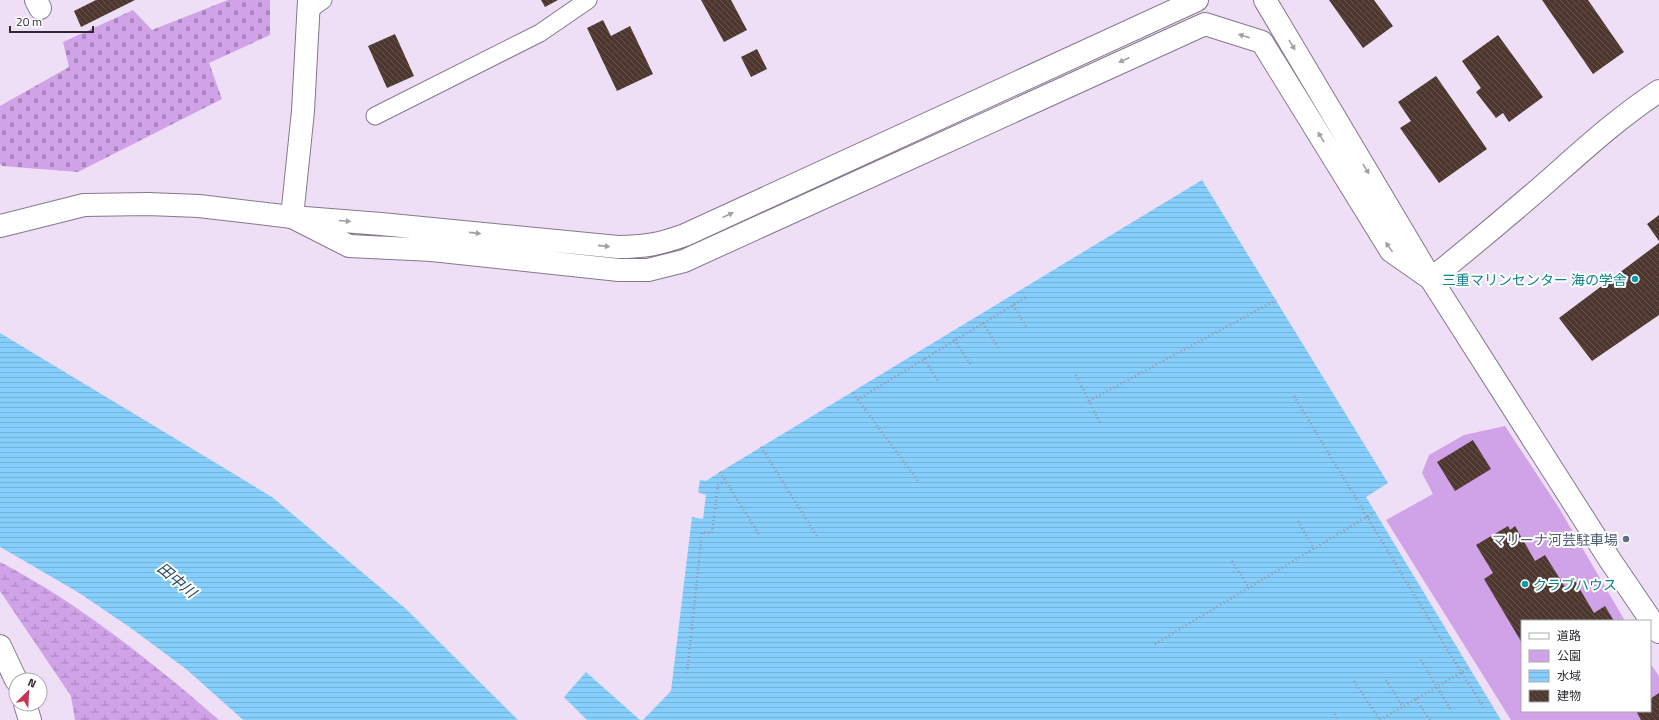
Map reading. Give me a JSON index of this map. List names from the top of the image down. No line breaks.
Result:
{"water":["田中川"],"places":["三重マリンセンター 海の学舎","マリーナ河芸駐車場","クラブハウス"],"legend":["道路","公園","水域","建物"],"scale_bar":"20 m","north":"top right"}
